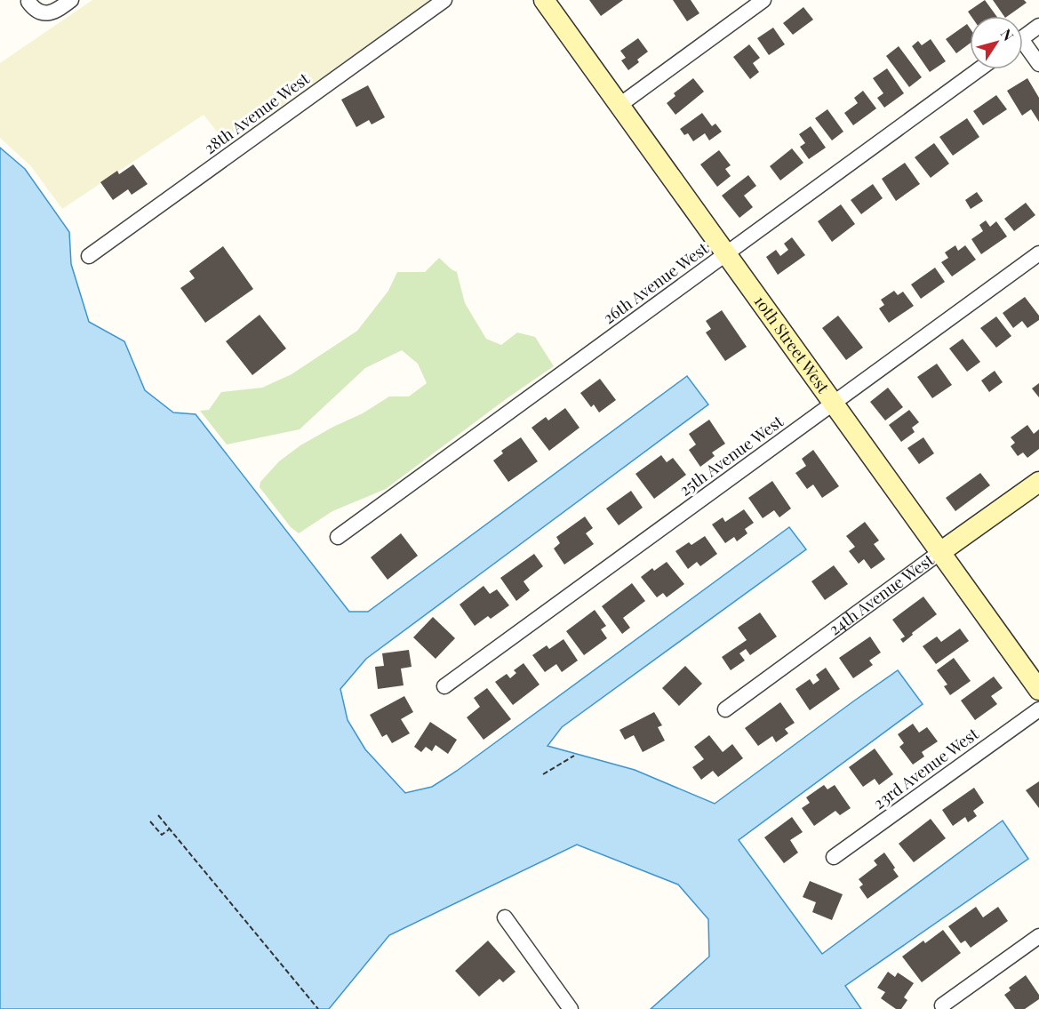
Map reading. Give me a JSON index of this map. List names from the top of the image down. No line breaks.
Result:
{"streets":{"street":["28th Avenue West","26th Avenue West","10th Street West","25th Avenue West","24th Avenue West","23rd Avenue West"]},"crossings":[["26th Avenue West","10th Street West"],["10th Street West","25th Avenue West"],["10th Street West","24th Avenue West"]],"north":"top right"}
